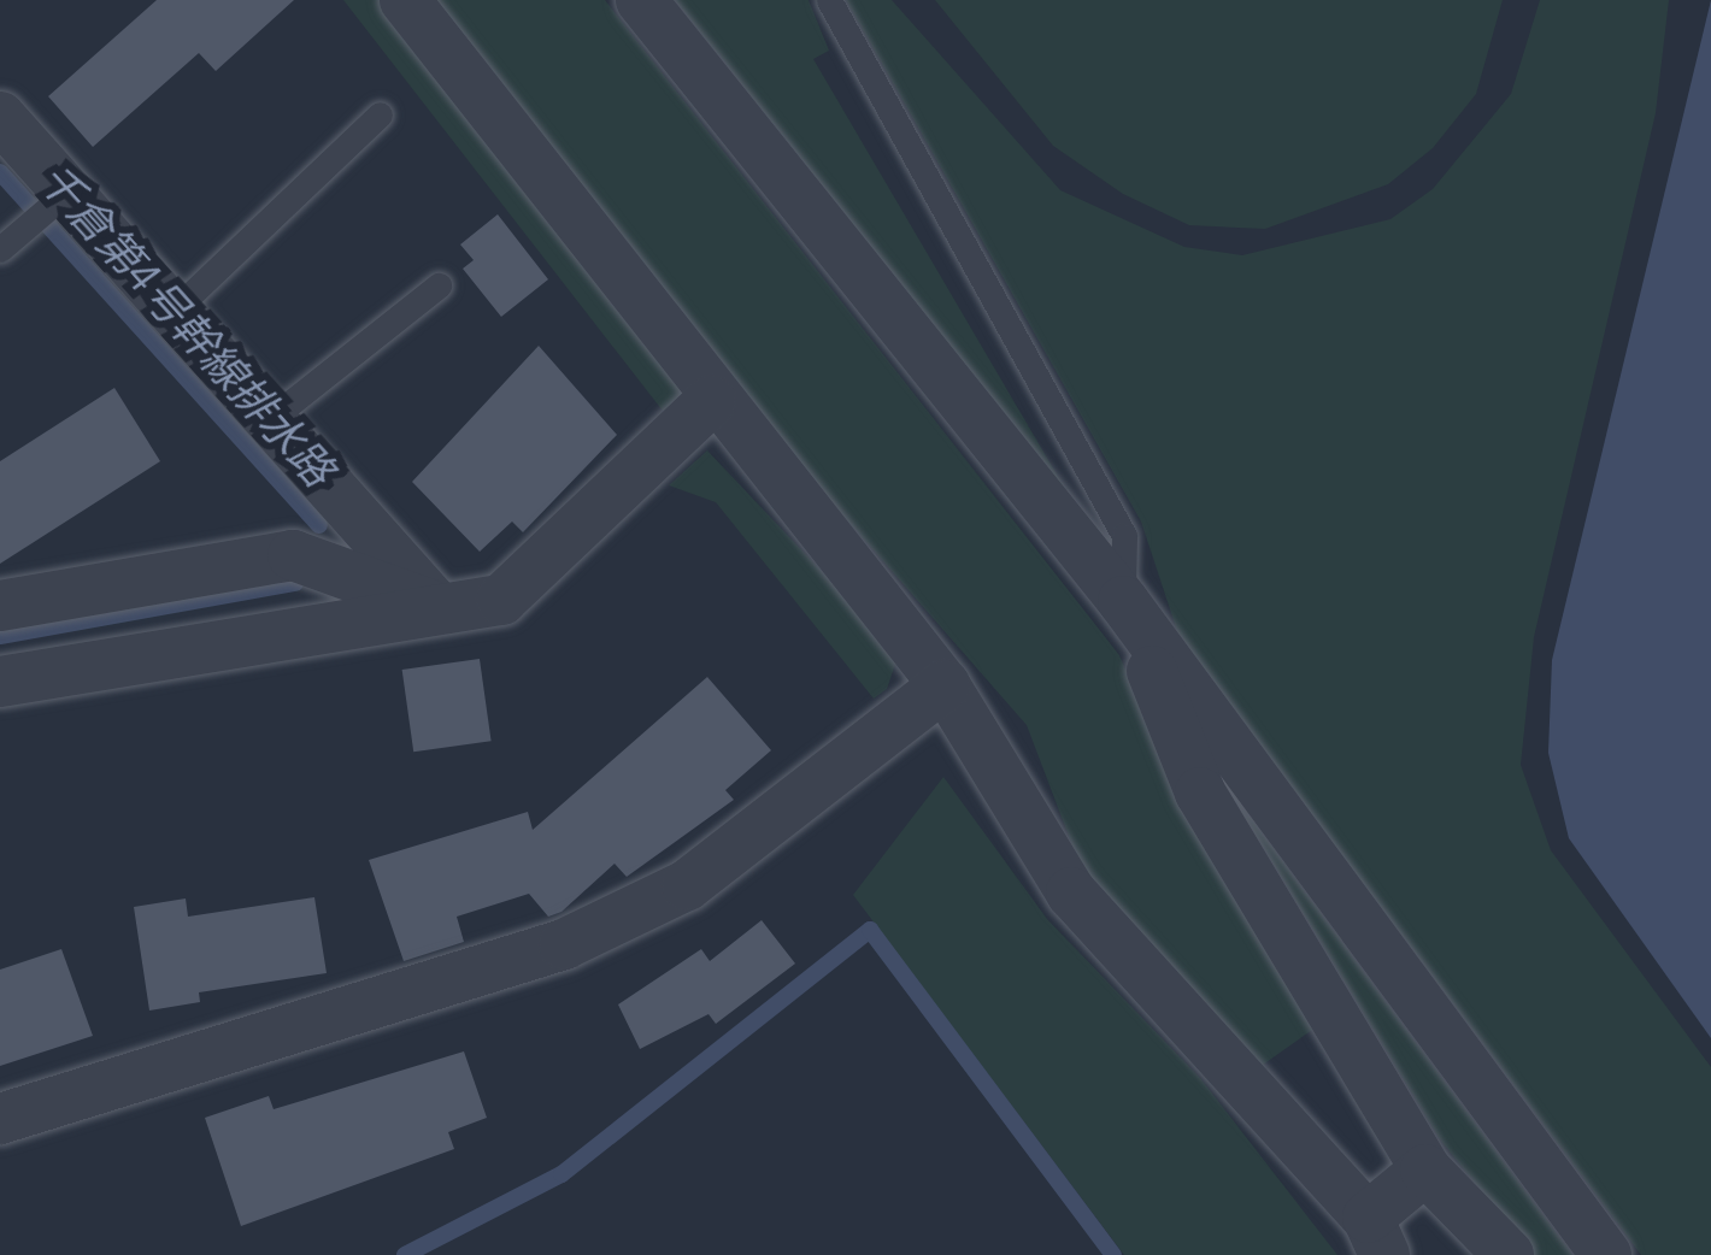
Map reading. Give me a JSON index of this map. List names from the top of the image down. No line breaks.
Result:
{"water":["千倉第4号幹線排水路"]}
